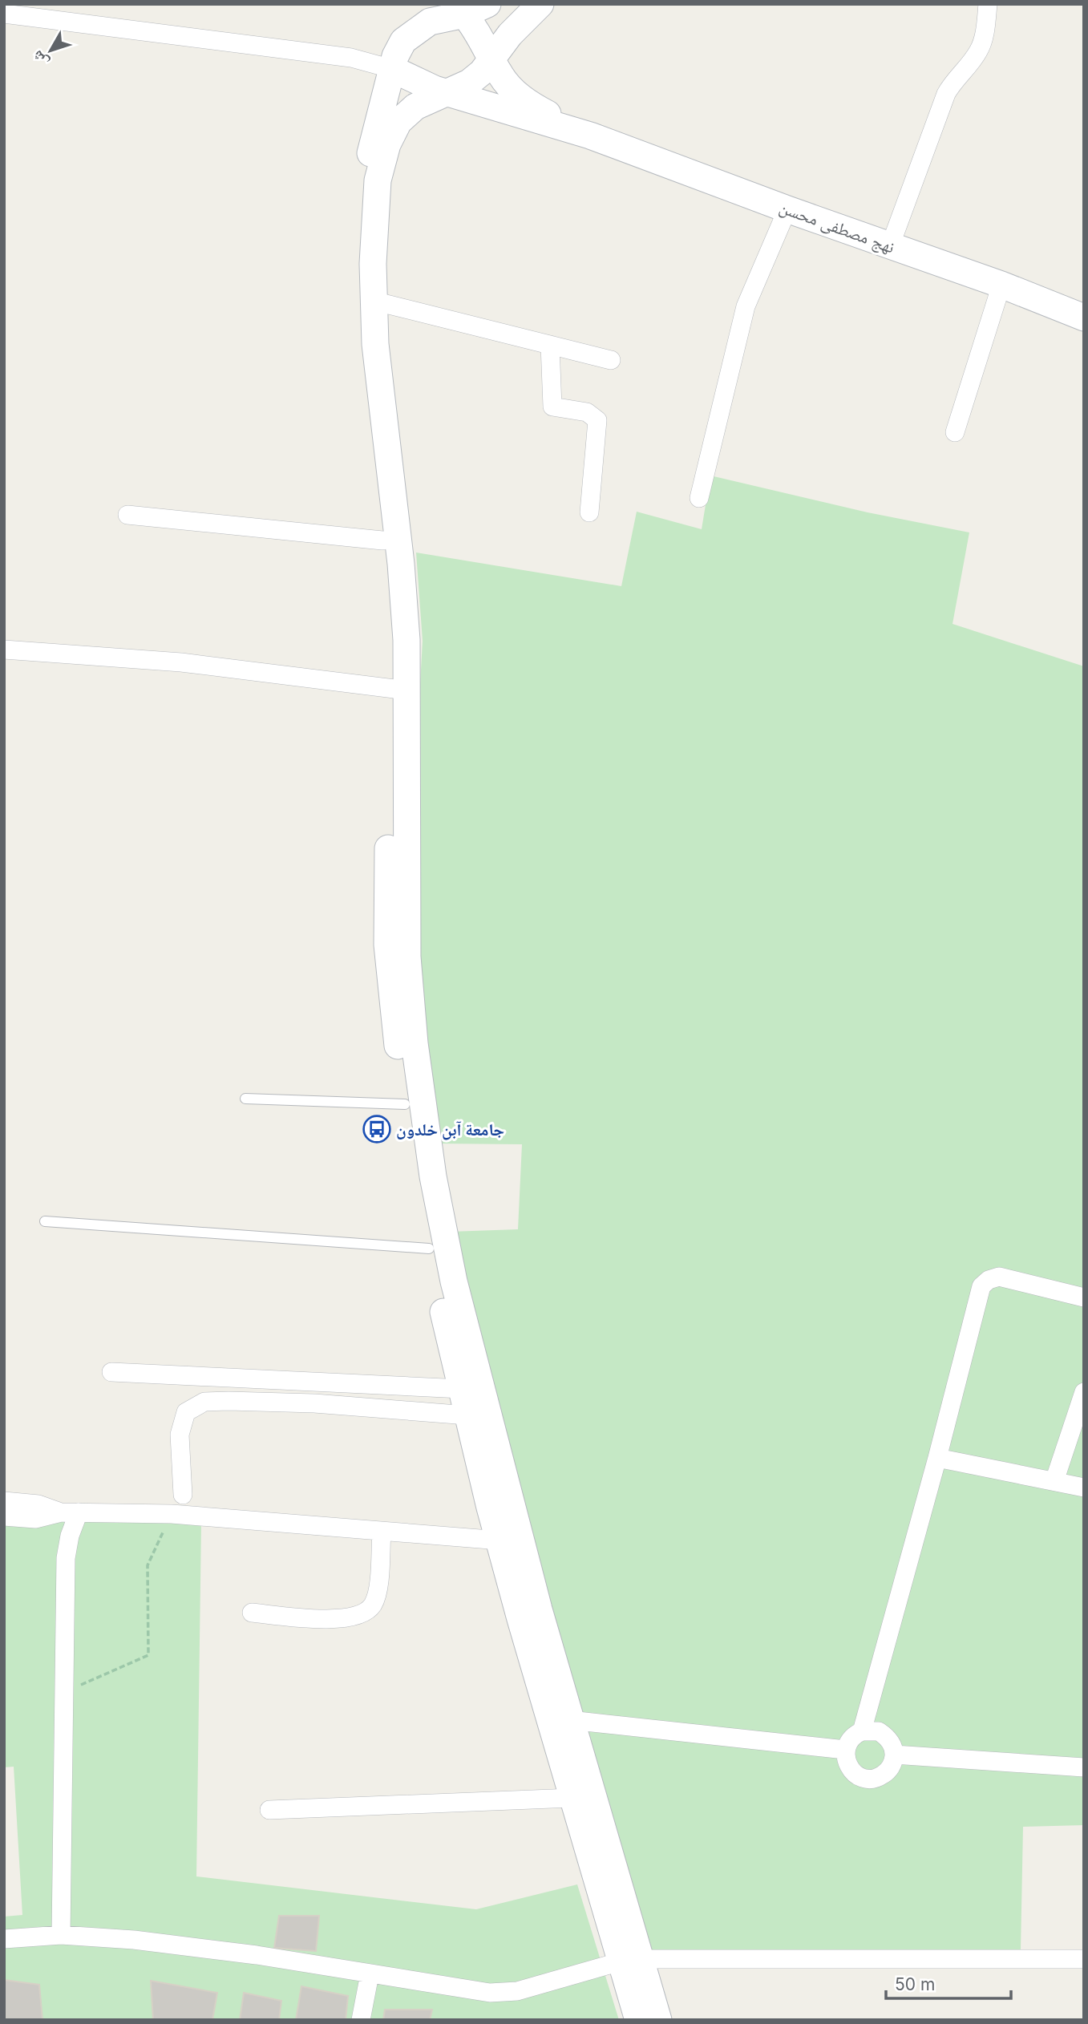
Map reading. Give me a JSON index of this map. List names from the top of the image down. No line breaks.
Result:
{"streets":{"main road":["نهج مصطفى محسن"]},"places":{"bus stop":["جامعة آبن خلدون"]},"scale_bar":"50 m","north":"bottom left"}
